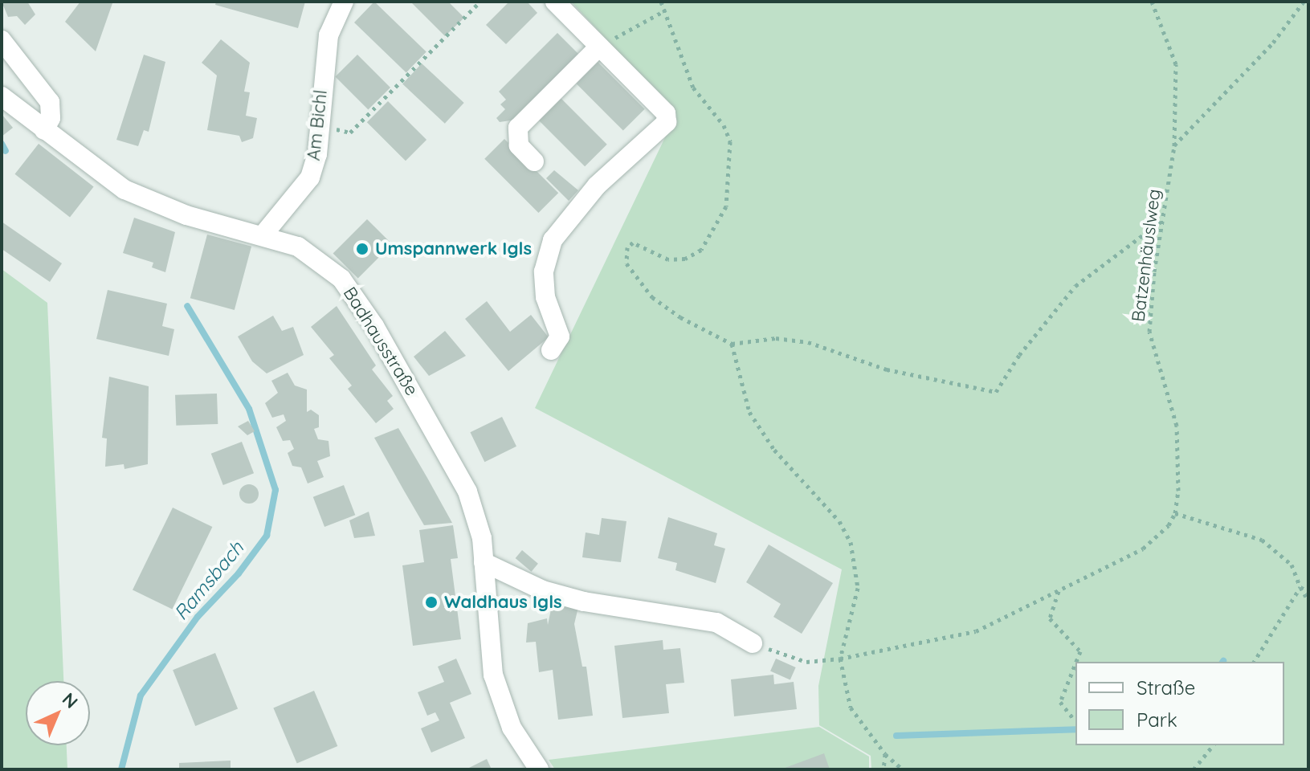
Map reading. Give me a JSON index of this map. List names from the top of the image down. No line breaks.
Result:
{"streets":{"street":["Am Bichl","Badhausstraße"],"path":["Batzenhäuslweg"]},"crossings":[["Am Bichl","Badhausstraße"]],"water":["Ramsbach"],"places":["Umspannwerk Igls","Waldhaus Igls"],"legend":["Straße","Park"],"north":"top right"}
